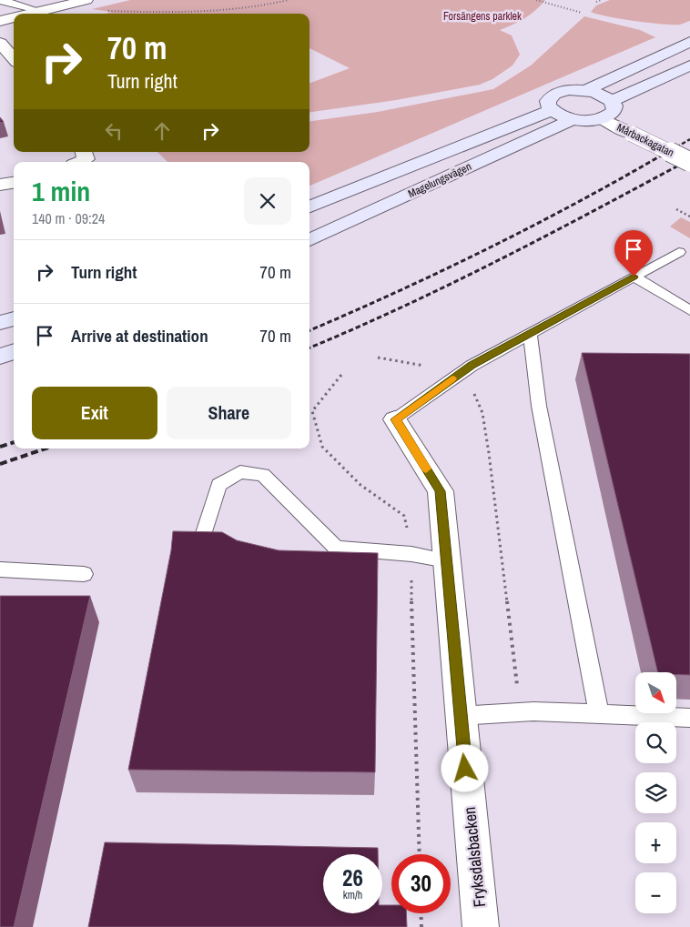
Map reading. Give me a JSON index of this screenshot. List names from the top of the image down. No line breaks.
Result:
{"streets":{"main road":["Magelungsvägen"],"street":["Mårbackagatan","Fryksdalsbacken"]},"crossings":[["Mårbackagatan","Magelungsvägen"]],"parks":["Forsängens parklek"],"north":"bottom right","page":{"turn":["70 m","Turn right"],"heading":["1 min","140 m · 09:24"],"list":[{"name":"Turn right","value":"70 m"},{"name":"Arrive at destination","value":"70 m"}],"buttons":["Exit","Share"],"map_buttons":["+","−"],"speed":"26 km/h","limit":"30"}}
